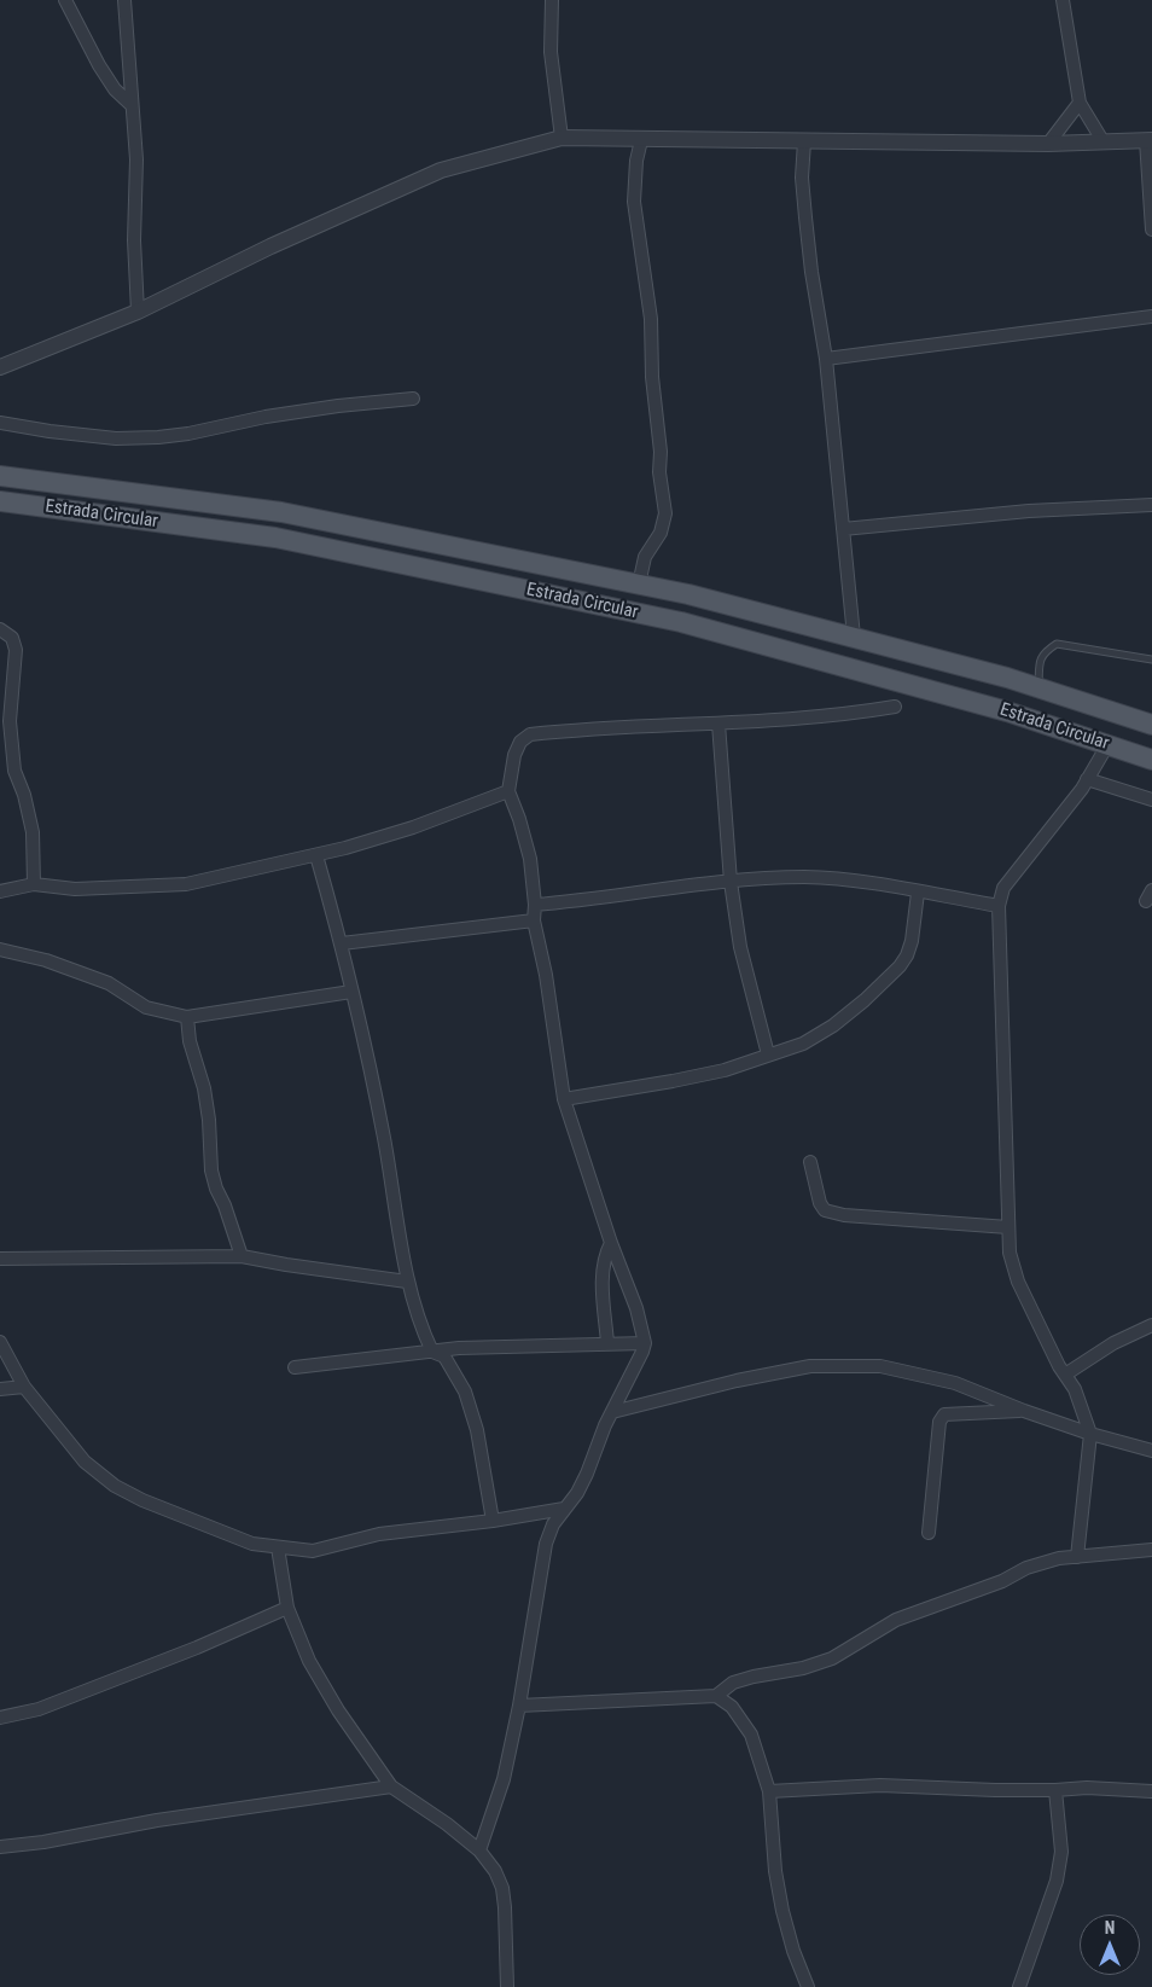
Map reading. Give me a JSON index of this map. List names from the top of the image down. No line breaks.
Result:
{"streets":{"main road":["Estrada Circular"]},"north":"top"}
